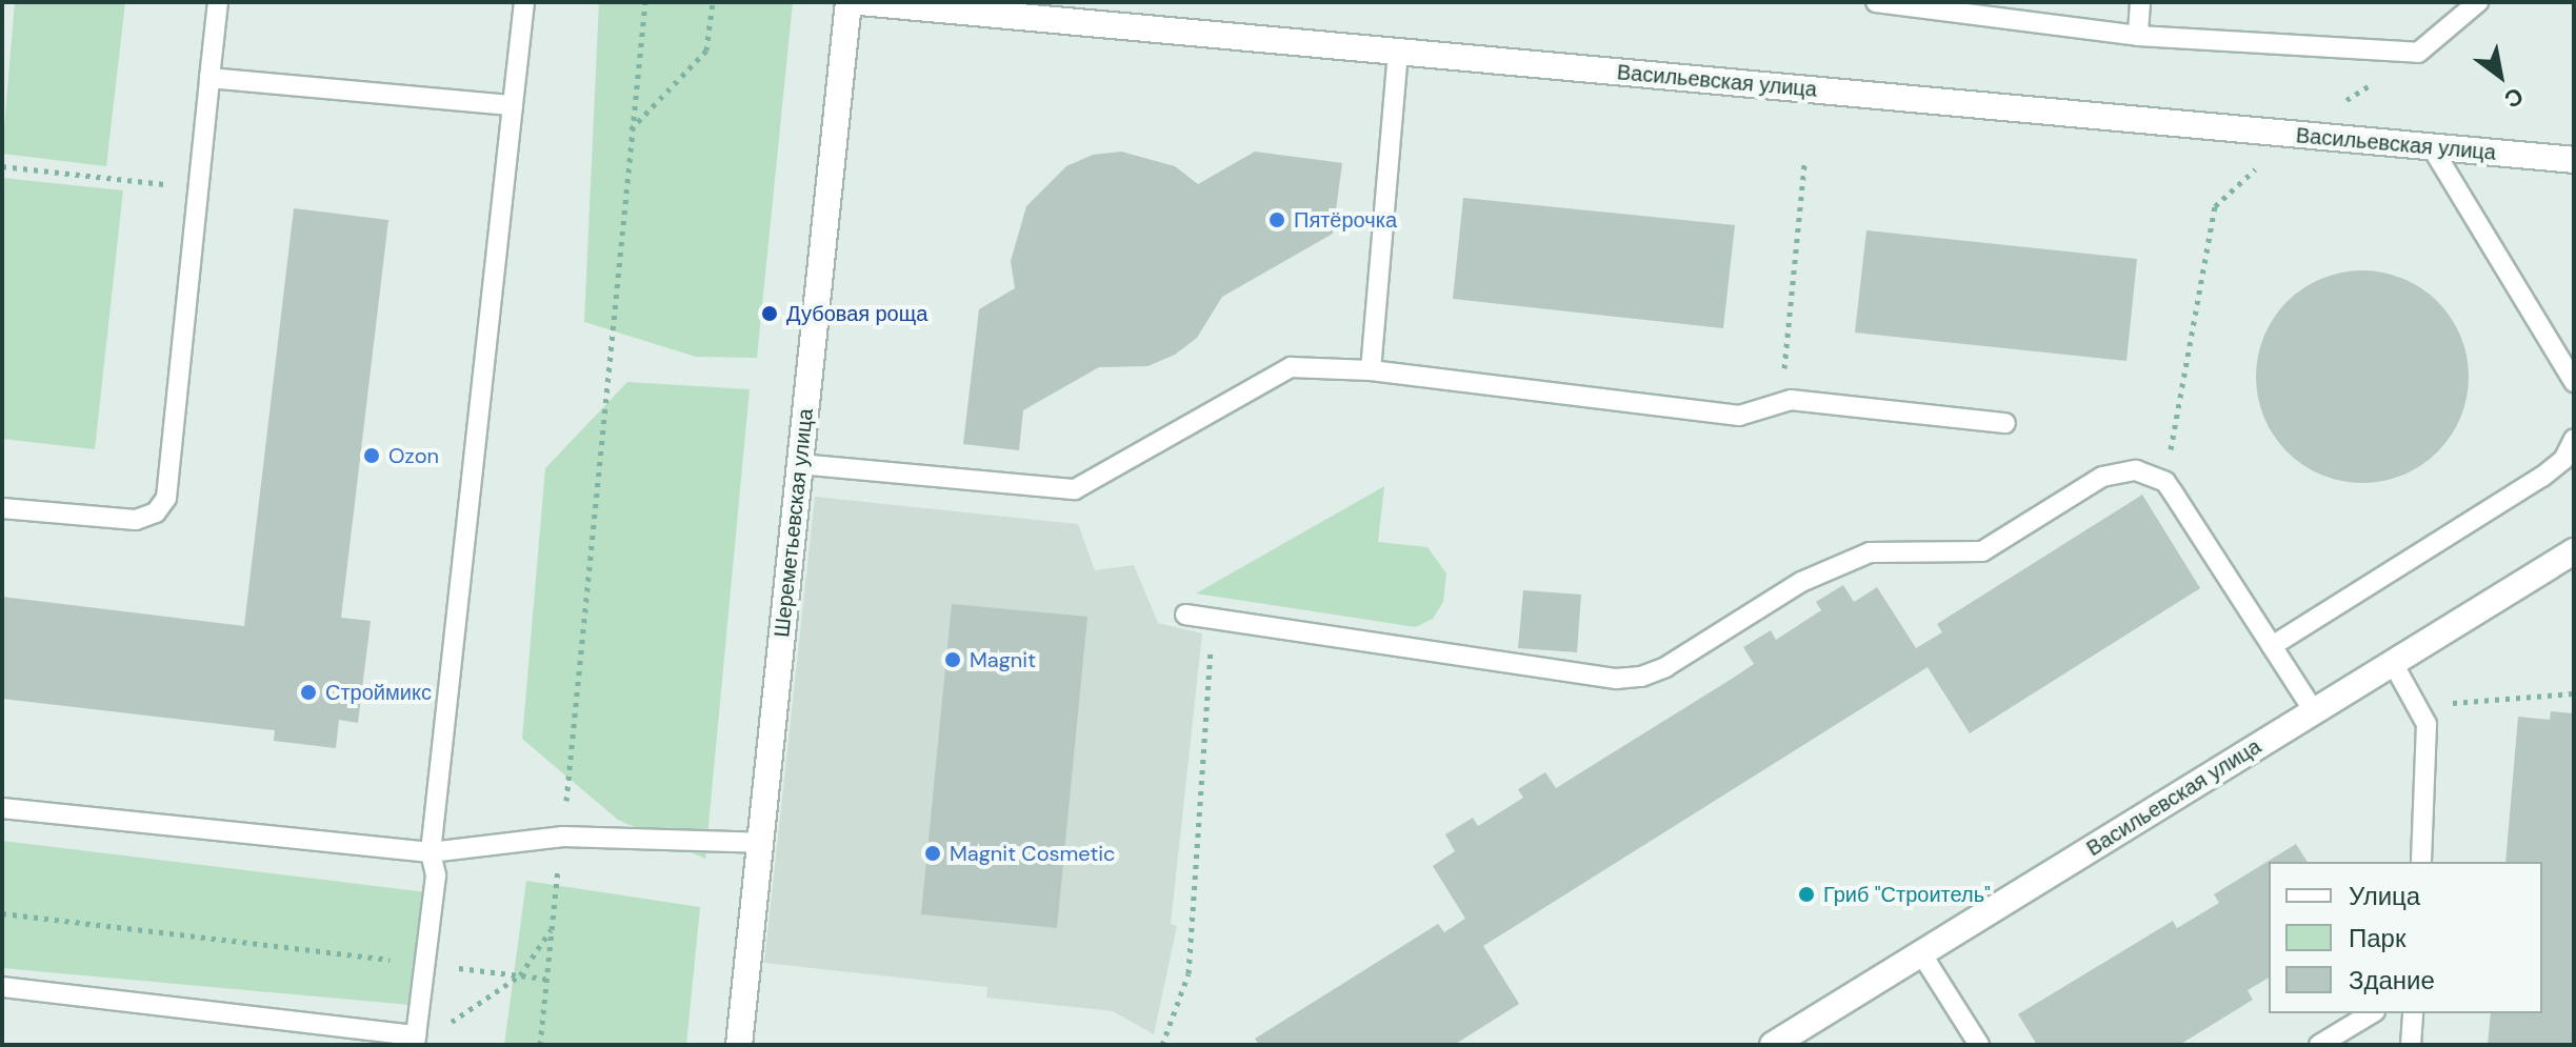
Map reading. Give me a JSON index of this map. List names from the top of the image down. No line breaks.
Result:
{"streets":{"street":["Васильевская улица","Шереметьевская улица"]},"places":["Пятёрочка","Дубовая роща","Ozon","Magnit","Строймикс","Magnit Cosmetic","Гриб \"Строитель\""],"legend":["Улица","Парк","Здание"],"north":"bottom right"}
